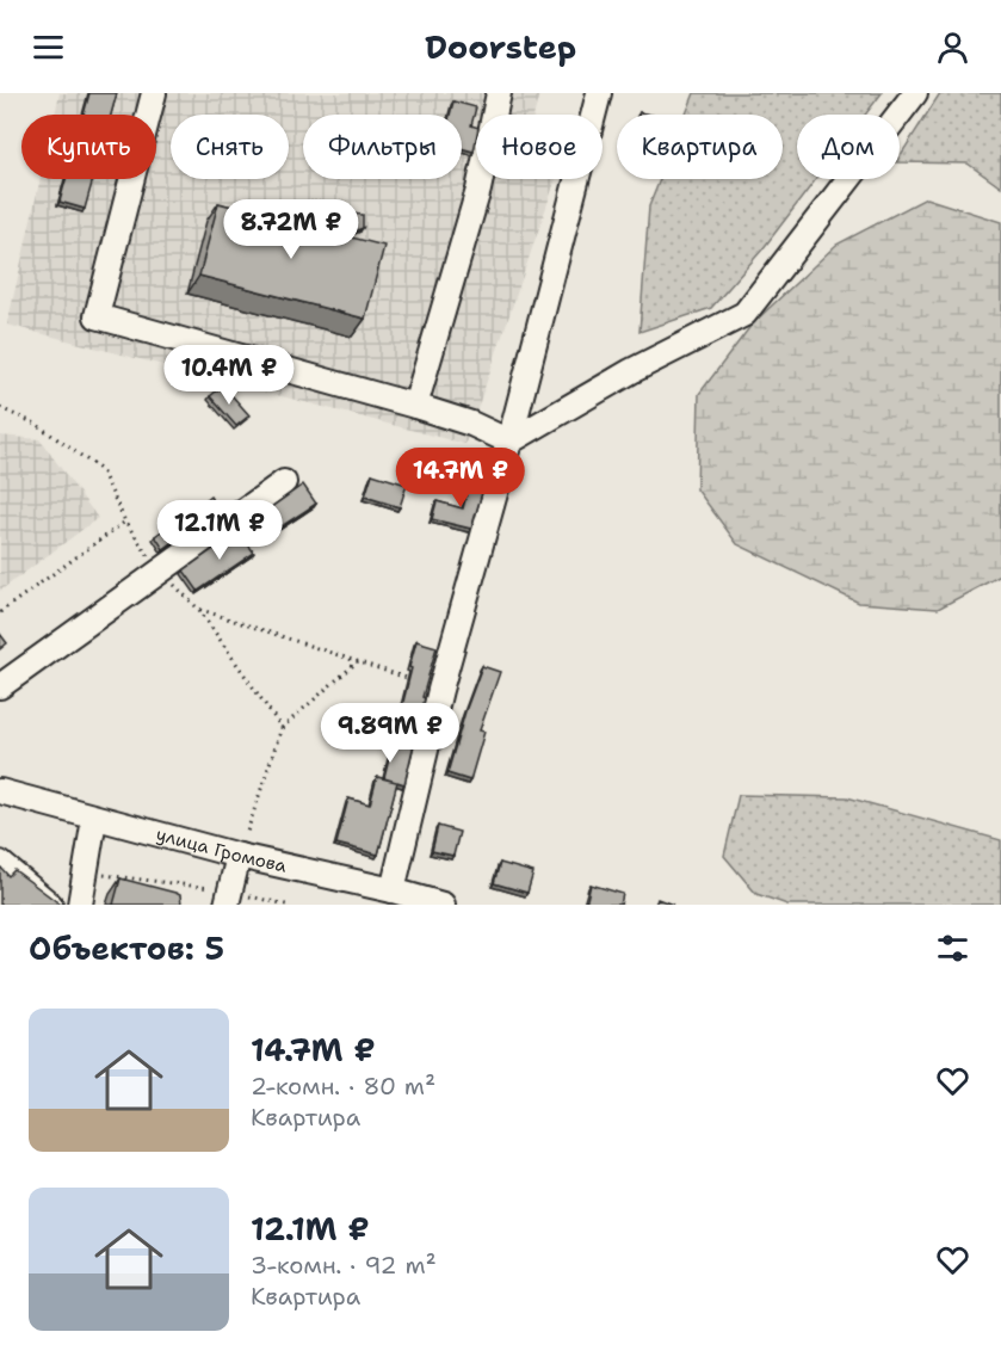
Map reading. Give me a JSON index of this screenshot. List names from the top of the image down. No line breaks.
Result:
{"streets":{"street":["улица Громова"]},"page":{"header":"Doorstep","chip":["Купить","Снять","Фильтры","Новое","Квартира","Дом"],"price":["8.72M ₽","10.4M ₽","14.7M ₽","12.1M ₽","9.89M ₽"],"heading":"Объектов: 5","list":[{"name":"14.7M ₽","note":"2-комн. · 80 m² · Квартира"},{"name":"12.1M ₽","note":"3-комн. · 92 m² · Квартира"}]}}
